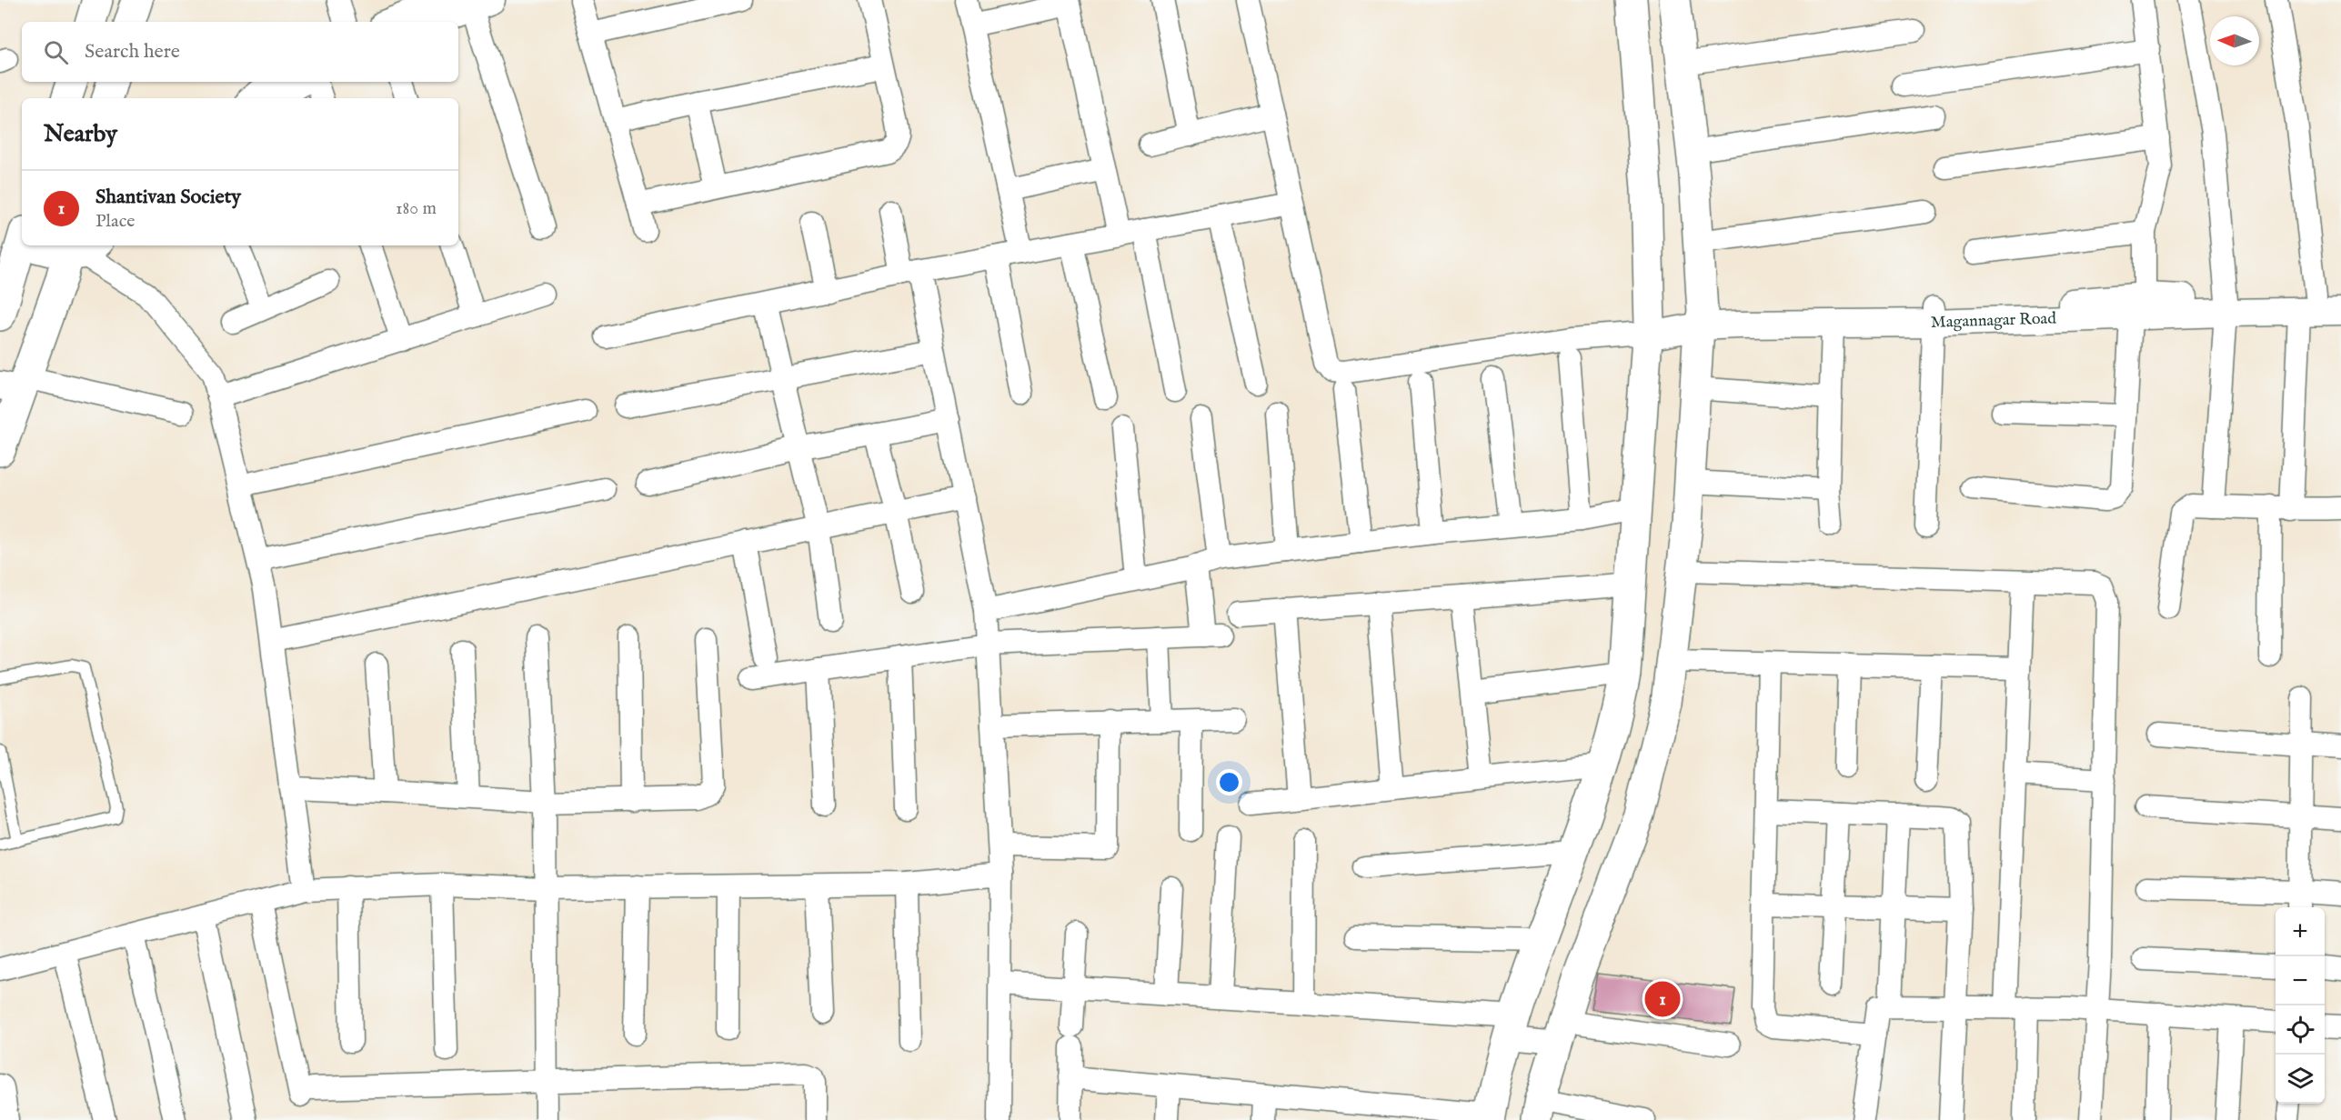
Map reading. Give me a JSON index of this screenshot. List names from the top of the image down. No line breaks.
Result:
{"streets":{"street":["Magannagar Road"]},"north":"left","page":{"search":"Search here","heading":"Nearby","list":[{"mark":"1","name":"Shantivan Society","note":"Place","value":"180 m"}],"map_buttons":["+","−"],"pins":"1"}}
